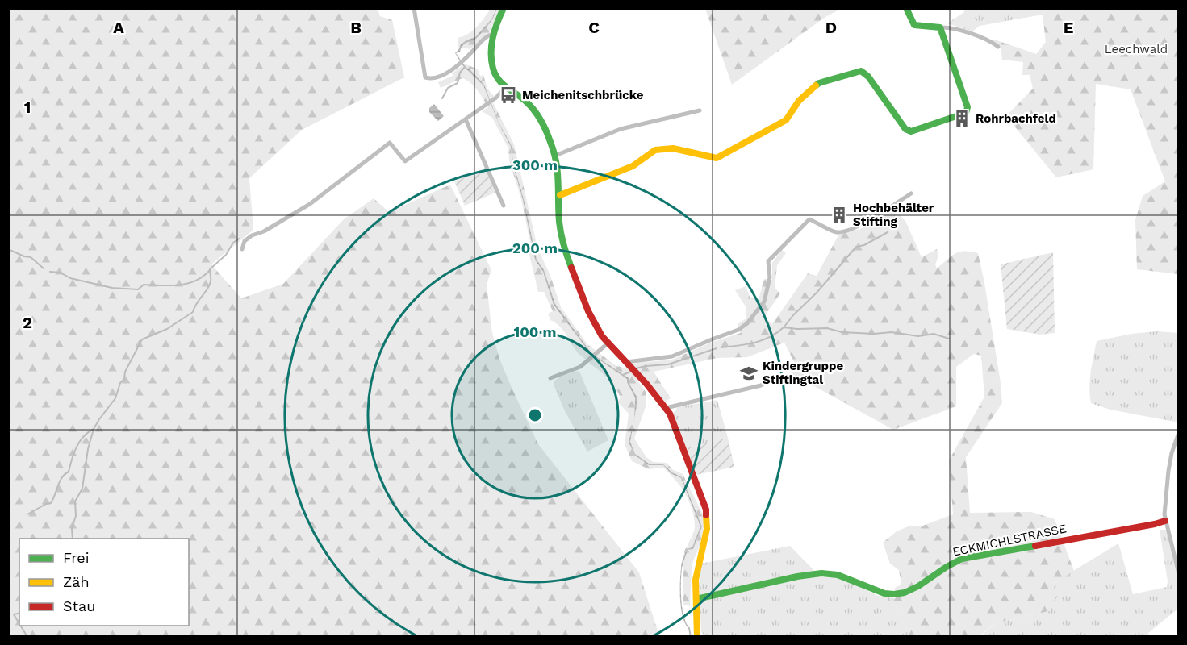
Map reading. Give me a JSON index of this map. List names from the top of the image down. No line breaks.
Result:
{"streets":{"street":["ECKMICHLSTRASSE"]},"parks":["Leechwald"],"places":{"bus stop":["Meichenitschbrücke"],"building":["Rohrbachfeld","Hochbehälter Stifting"],"school or university":["Kindergruppe Stiftingtal"]},"legend":["Frei","Zäh","Stau"],"grid":{"columns":["A","B","C","D","E"],"rows":["1","2"]},"rings":["300 m","200 m","100 m"]}
